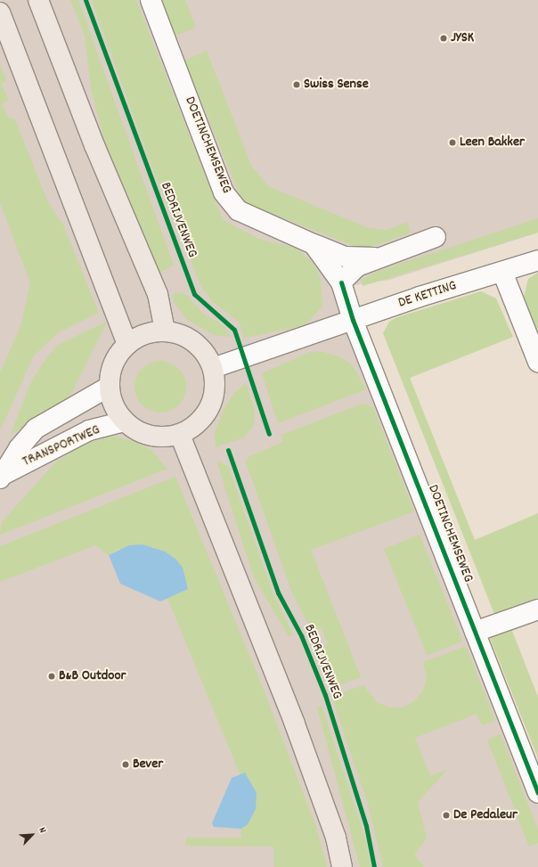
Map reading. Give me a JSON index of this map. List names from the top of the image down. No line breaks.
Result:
{"streets":{"street":["DOETINCHEMSEWEG","DE KETTING","TRANSPORTWEG"],"cycle path":["BEDRIJVENWEG"]},"crossings":[["DOETINCHEMSEWEG","DE KETTING"]],"places":["JYSK","Swiss Sense","Leen Bakker","B&B Outdoor","Bever","De Pedaleur"],"north":"top right"}
